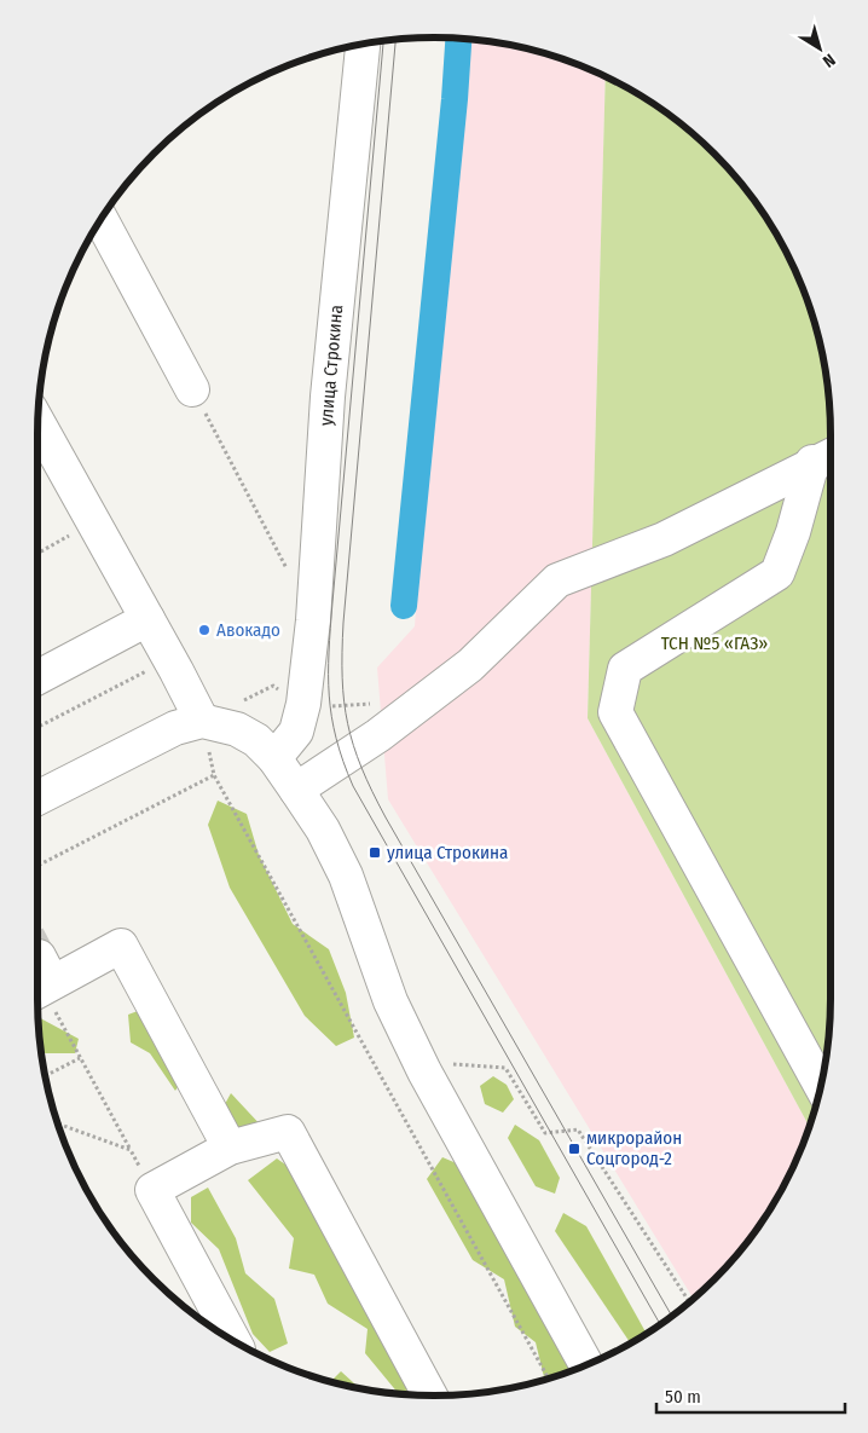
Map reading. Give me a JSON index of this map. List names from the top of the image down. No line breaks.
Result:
{"streets":{"street":["улица Строкина"]},"parks":["ТСН №5 «ГАЗ»"],"places":{"other":["Авокадо"],"transit":["улица Строкина","микрорайон Соцгород-2"]},"scale_bar":"50 m","north":"bottom right"}
